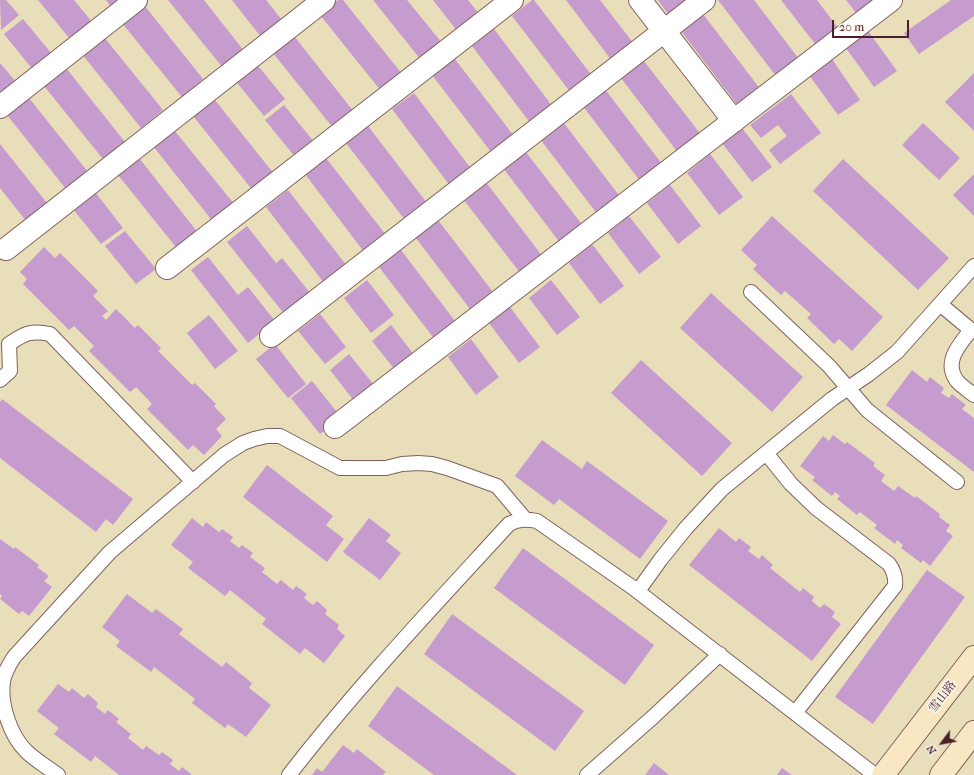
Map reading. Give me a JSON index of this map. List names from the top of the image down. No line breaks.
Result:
{"streets":{"main road":["雪山路"]},"scale_bar":"20 m","north":"bottom left"}
